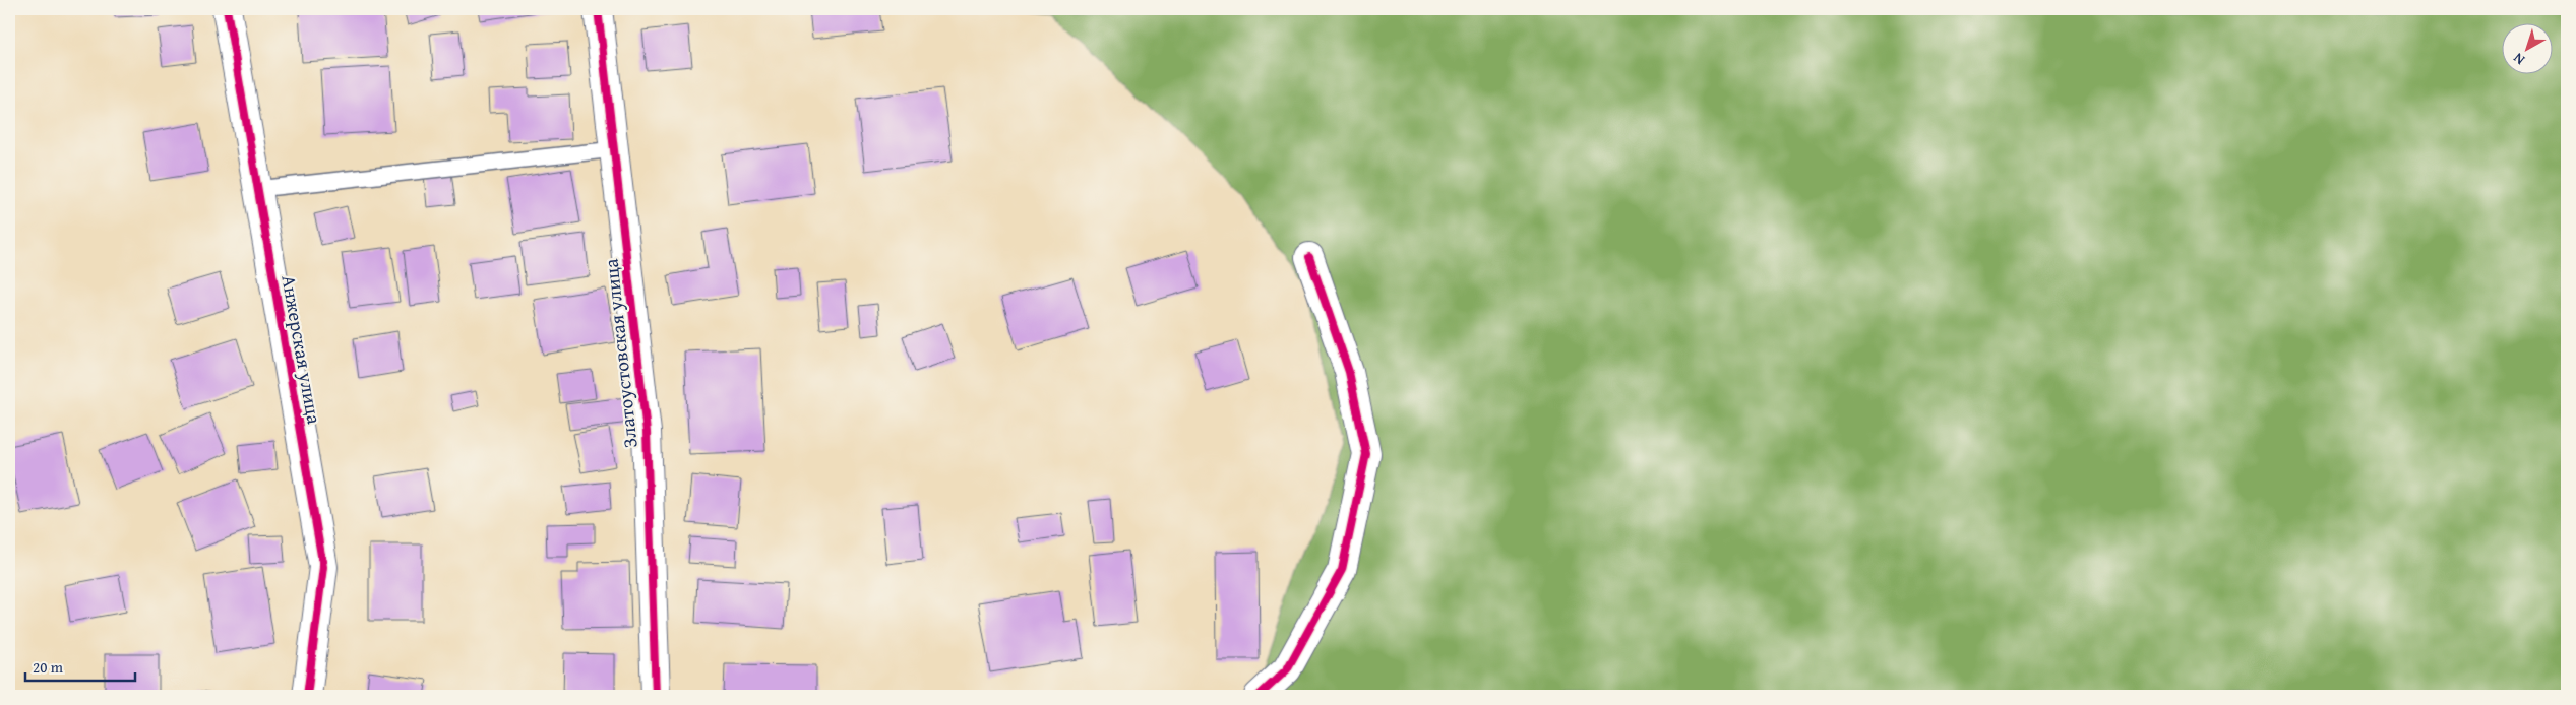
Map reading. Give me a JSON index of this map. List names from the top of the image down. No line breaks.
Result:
{"streets":{"street":["Анжерская улица","Златоустовская улица"]},"scale_bar":"20 m","north":"bottom left"}
